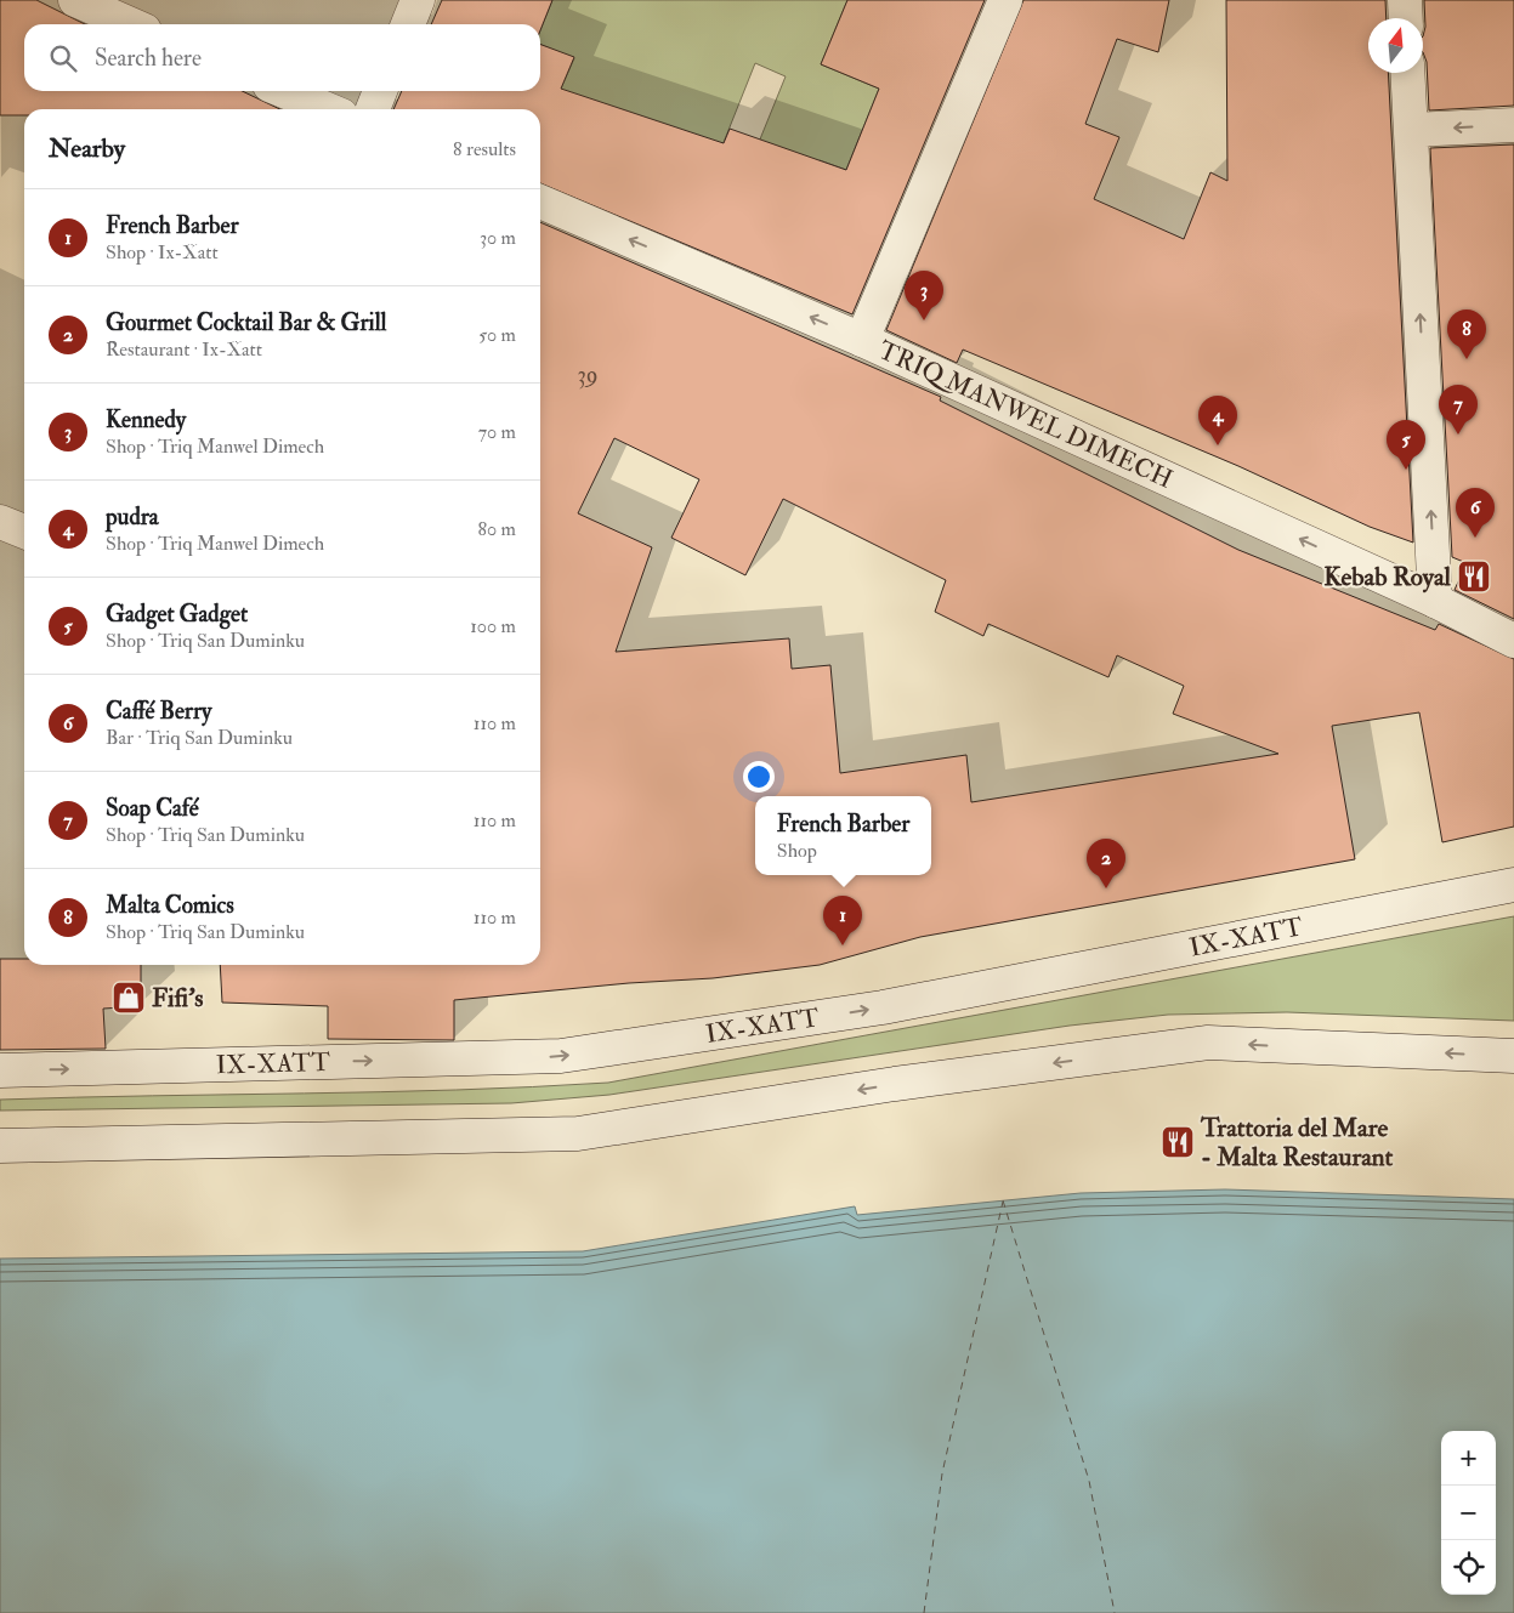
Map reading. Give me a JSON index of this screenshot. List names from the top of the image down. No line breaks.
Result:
{"streets":{"main road":["TRIQ MANWEL DIMECH","IX-XATT"]},"one_way":["TRIQ MANWEL DIMECH"],"places":{"restaurant":["Kebab Royal","Trattoria del Mare - Malta Restaurant"],"shop":["Fifi's"]},"house_numbers":["39"],"north":"top","page":{"search":"Search here","heading":["Nearby","8 results"],"list":[{"mark":"1","name":"French Barber","note":"Shop · Ix-Xatt","value":"30 m"},{"mark":"2","name":"Gourmet Cocktail Bar & Grill","note":"Restaurant · Ix-Xatt","value":"50 m"},{"mark":"3","name":"Kennedy","note":"Shop · Triq Manwel Dimech","value":"70 m"},{"mark":"4","name":"pudra","note":"Shop · Triq Manwel Dimech","value":"80 m"},{"mark":"5","name":"Gadget Gadget","note":"Shop · Triq San Duminku","value":"100 m"},{"mark":"6","name":"Caffé Berry","note":"Bar · Triq San Duminku","value":"110 m"},{"mark":"7","name":"Soap Café","note":"Shop · Triq San Duminku","value":"110 m"},{"mark":"8","name":"Malta Comics","note":"Shop · Triq San Duminku","value":"110 m"}],"pins":["3","8","7","4","5","6","2","1"],"popup":["French Barber","Shop"],"map_buttons":["+","−"]}}
